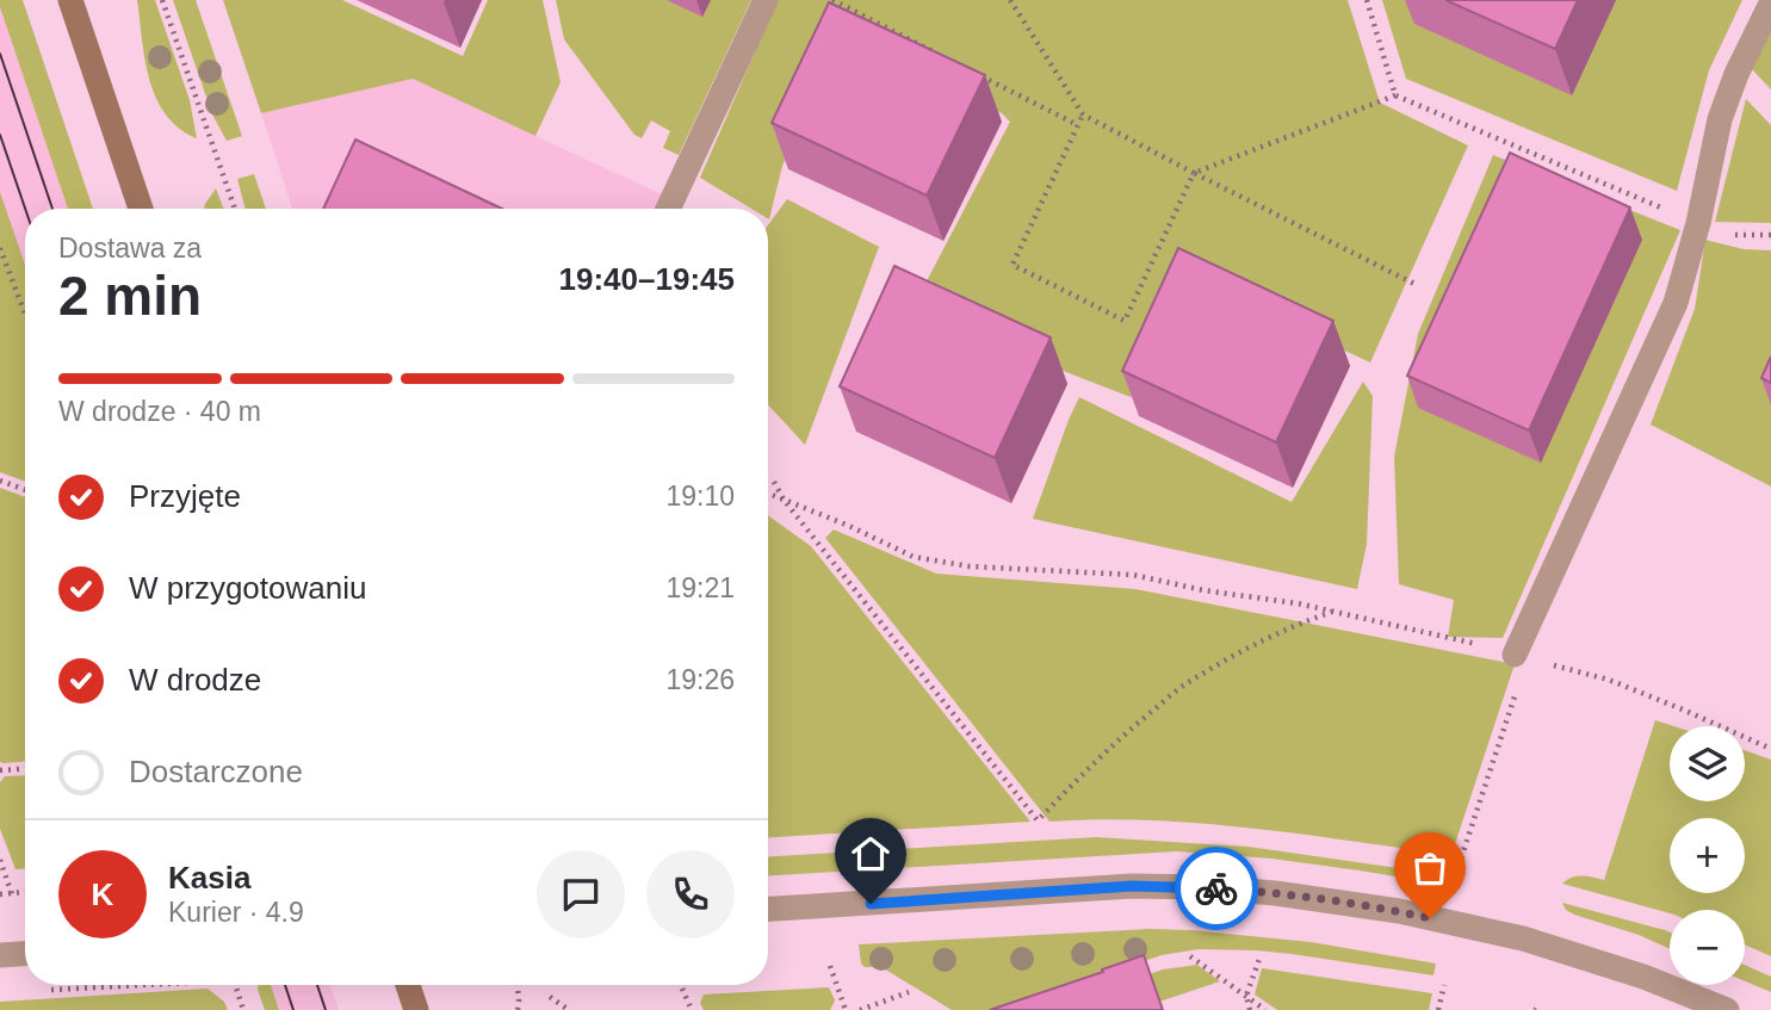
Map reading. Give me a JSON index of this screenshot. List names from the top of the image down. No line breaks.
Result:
{"page":{"heading":["2 min","Dostawa za","19:40–19:45"],"panel":["Kasia","Kurier · 4.9"],"bar":"W drodze · 40 m","list":[["Przyjęte","19:10"],["W przygotowaniu","19:21"],["W drodze","19:26"],"Dostarczone"],"map_buttons":["+","−"],"round":"K"}}
